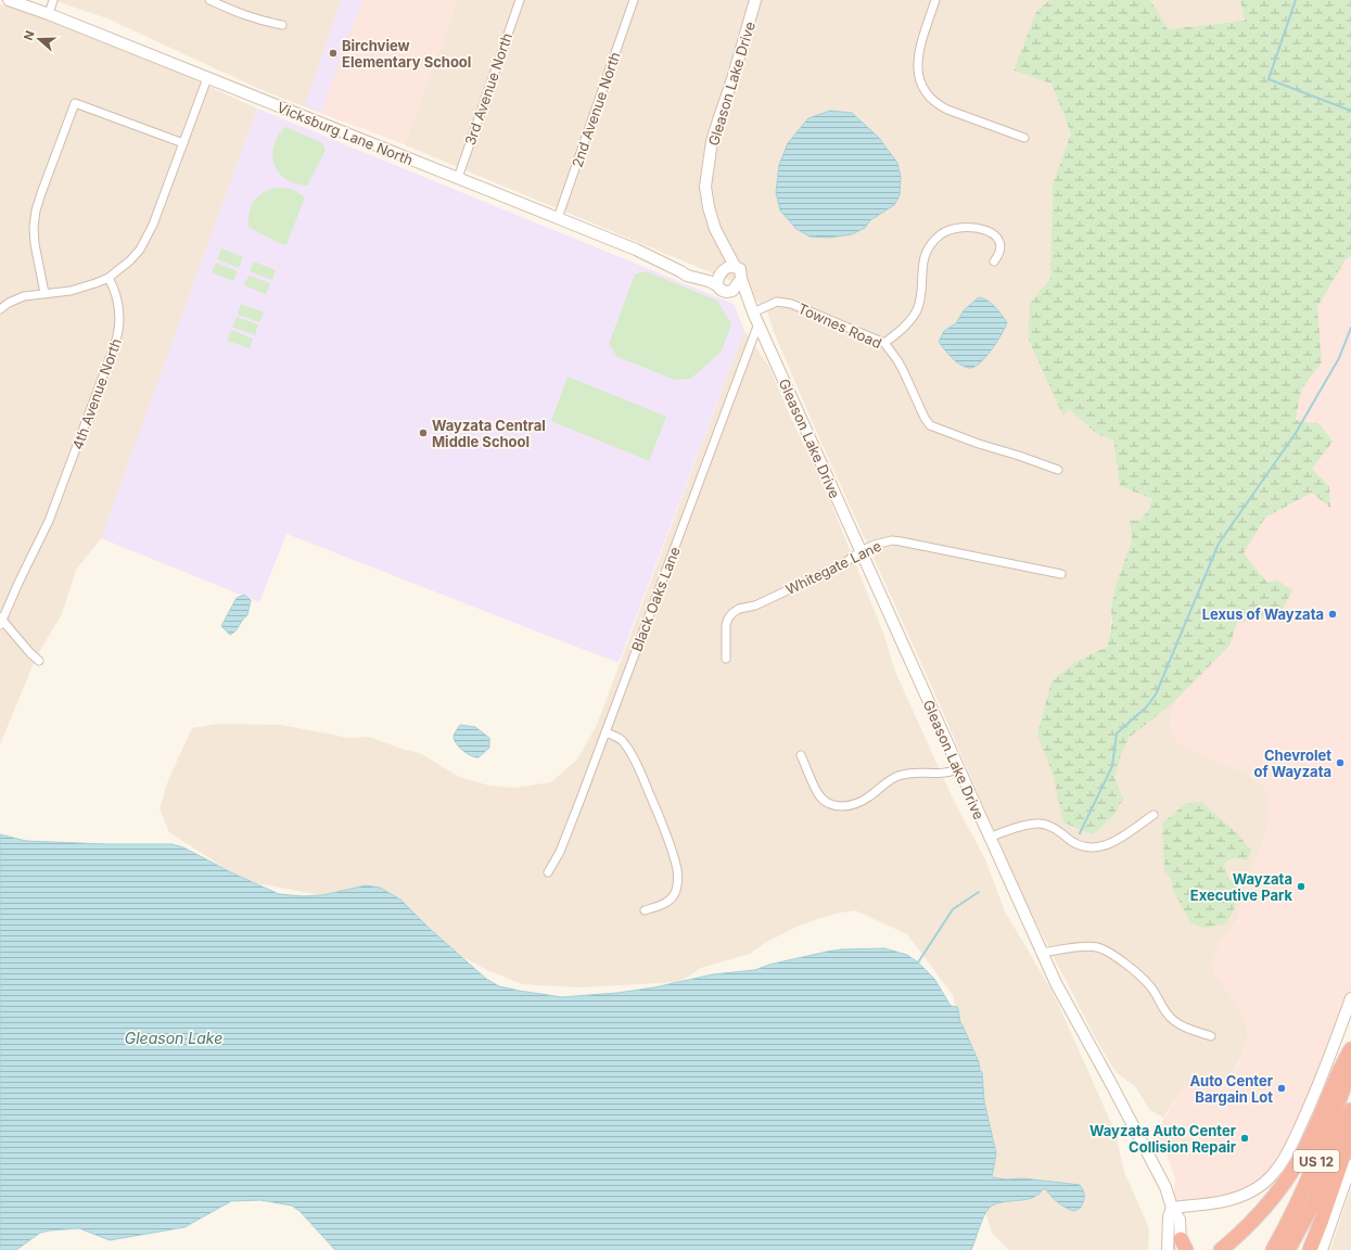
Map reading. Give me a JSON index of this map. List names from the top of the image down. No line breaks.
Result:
{"streets":{"highway":["US 12"],"main road":["Gleason Lake Drive","Vicksburg Lane North"],"street":["3rd Avenue North","2nd Avenue North","Townes Road","4th Avenue North","Whitegate Lane","Black Oaks Lane"]},"crossings":[["Gleason Lake Drive","Vicksburg Lane North"],["Gleason Lake Drive","Townes Road"],["Gleason Lake Drive","Whitegate Lane"],["Gleason Lake Drive","Black Oaks Lane"],["3rd Avenue North","Vicksburg Lane North"],["2nd Avenue North","Vicksburg Lane North"]],"water":["Gleason Lake"],"places":["Birchview Elementary School","Wayzata Central Middle School","Lexus of Wayzata","Chevrolet of Wayzata","Wayzata Executive Park","Auto Center Bargain Lot","Wayzata Auto Center Collision Repair"],"north":"left"}
